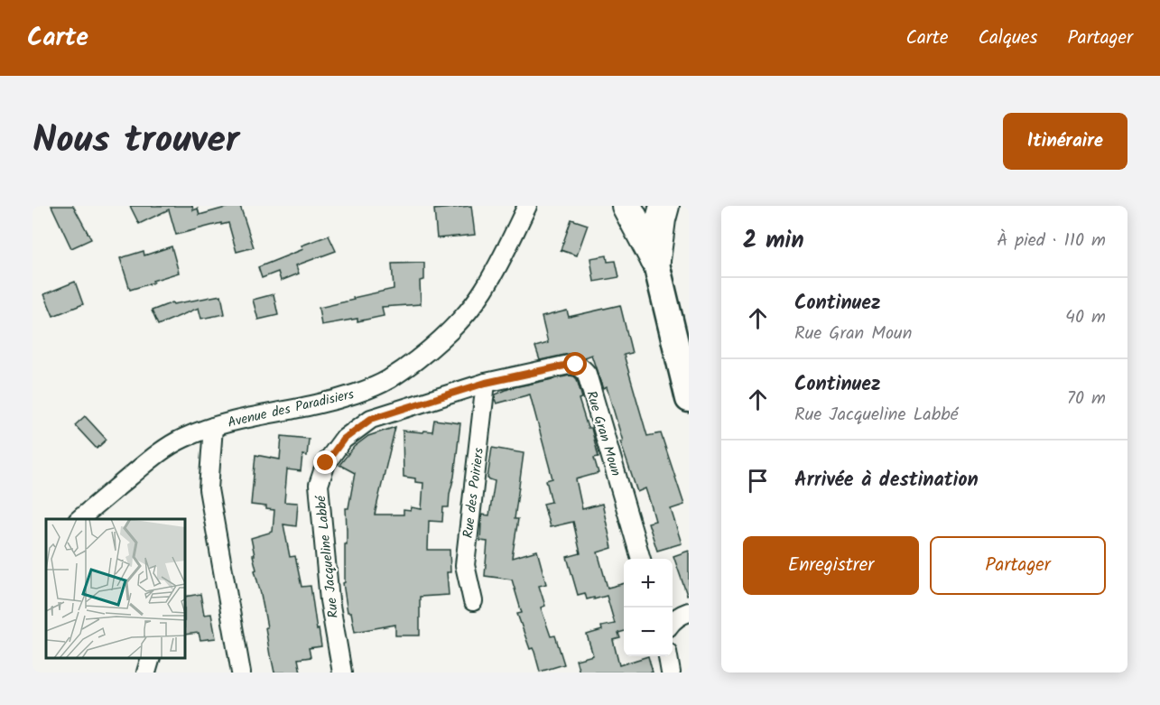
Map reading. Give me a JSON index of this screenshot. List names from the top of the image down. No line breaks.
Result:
{"streets":{"street":["Avenue des Paradisiers","Rue Gran Moun","Rue des Poiriers","Rue Jacqueline Labbé"]},"crossings":[["Rue Gran Moun","Rue des Poiriers"],["Rue Gran Moun","Rue Jacqueline Labbé"],["Rue des Poiriers","Rue Jacqueline Labbé"]],"page":{"header":"Carte","nav":["Carte","Calques","Partager"],"title":"Nous trouver","buttons":["Itinéraire",["Enregistrer","Partager"]],"heading":["2 min","À pied · 110 m"],"list":[["Continuez","Rue Gran Moun","40 m"],["Continuez","Rue Jacqueline Labbé","70 m"],"Arrivée à destination"],"map_buttons":["+","−"]}}
